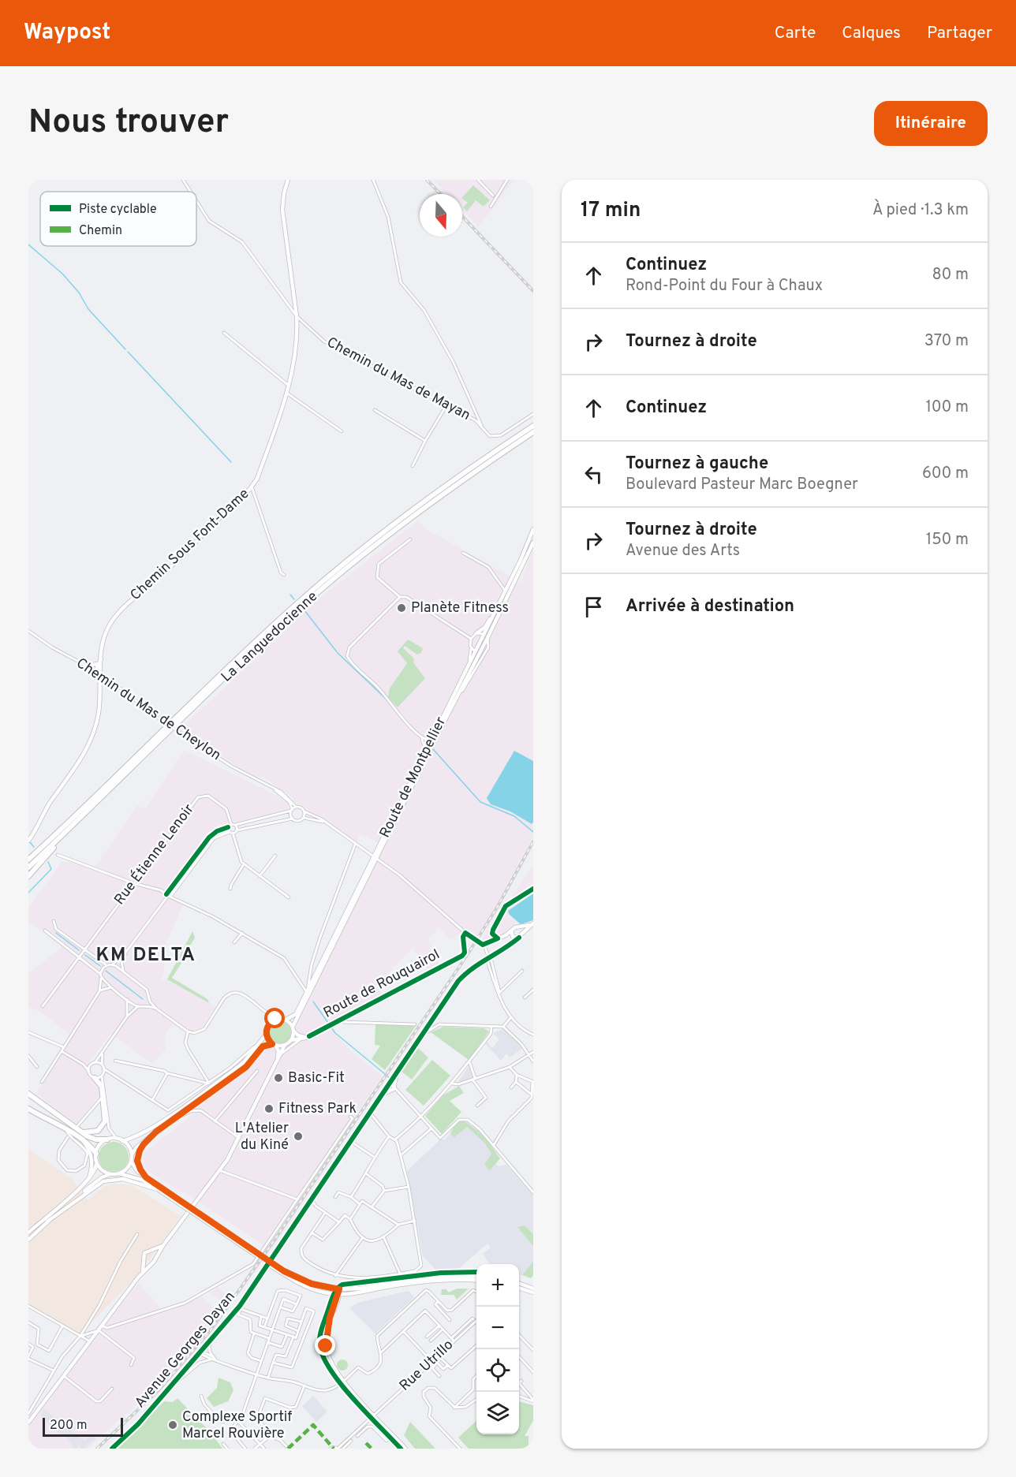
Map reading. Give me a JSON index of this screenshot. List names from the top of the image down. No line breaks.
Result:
{"streets":{"highway":["La Languedocienne"],"main road":["Chemin Sous Font-Dame","Route de Montpellier","Route de Rouquairol","Avenue Georges Dayan"],"street":["Chemin du Mas de Mayan","Chemin du Mas de Cheylon","Rue Étienne Lenoir","Rue Utrillo"]},"crossings":[["Chemin du Mas de Mayan","Chemin Sous Font-Dame"],["Chemin Sous Font-Dame","Chemin du Mas de Cheylon"],["Route de Montpellier","Route de Rouquairol"]],"districts":["KM DELTA"],"places":["Planète Fitness","Basic-Fit","Fitness Park","L'Atelier du Kiné","Complexe Sportif Marcel Rouvière"],"legend":["Piste cyclable","Chemin"],"scale_bar":"200 m","north":"bottom","page":{"header":"Waypost","nav":["Carte","Calques","Partager"],"buttons":"Itinéraire","title":"Nous trouver","heading":["17 min","À pied · 1.3 km"],"list":[["Continuez","Rond-Point du Four à Chaux","80 m"],["Tournez à droite","370 m"],["Continuez","100 m"],["Tournez à gauche","Boulevard Pasteur Marc Boegner","600 m"],["Tournez à droite","Avenue des Arts","150 m"],"Arrivée à destination"],"map_buttons":["+","−"],"scale":"200 m"}}
